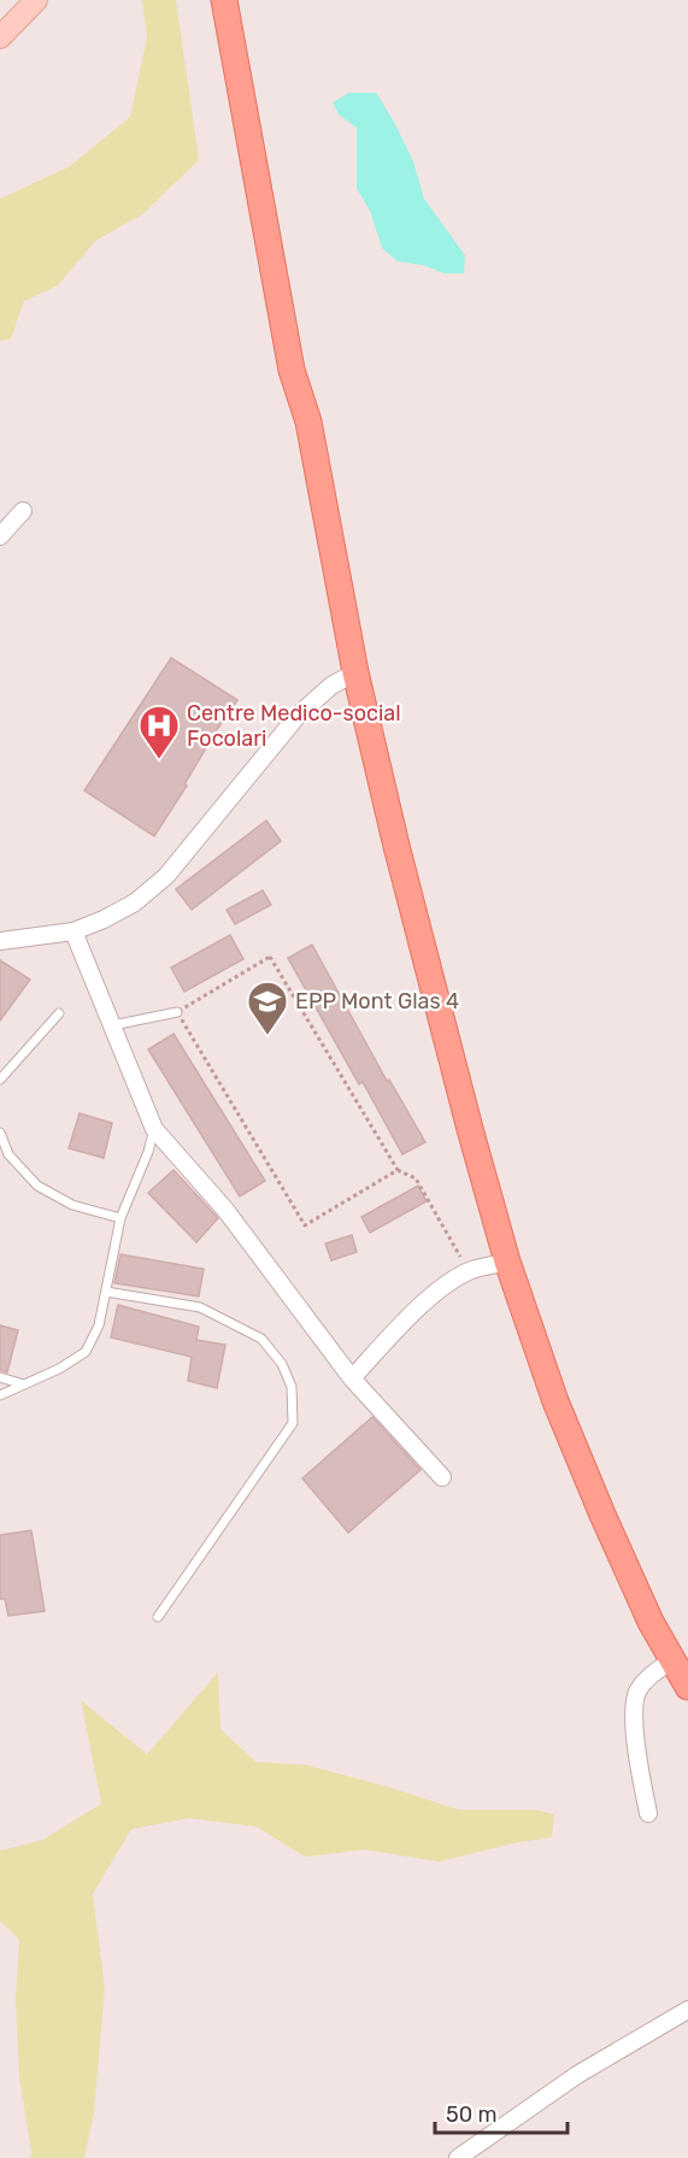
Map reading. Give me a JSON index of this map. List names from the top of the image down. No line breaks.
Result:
{"places":{"hospital":["Centre Medico-social Focolari"],"school or university":["EPP Mont Glas 4"]},"scale_bar":"50 m"}
